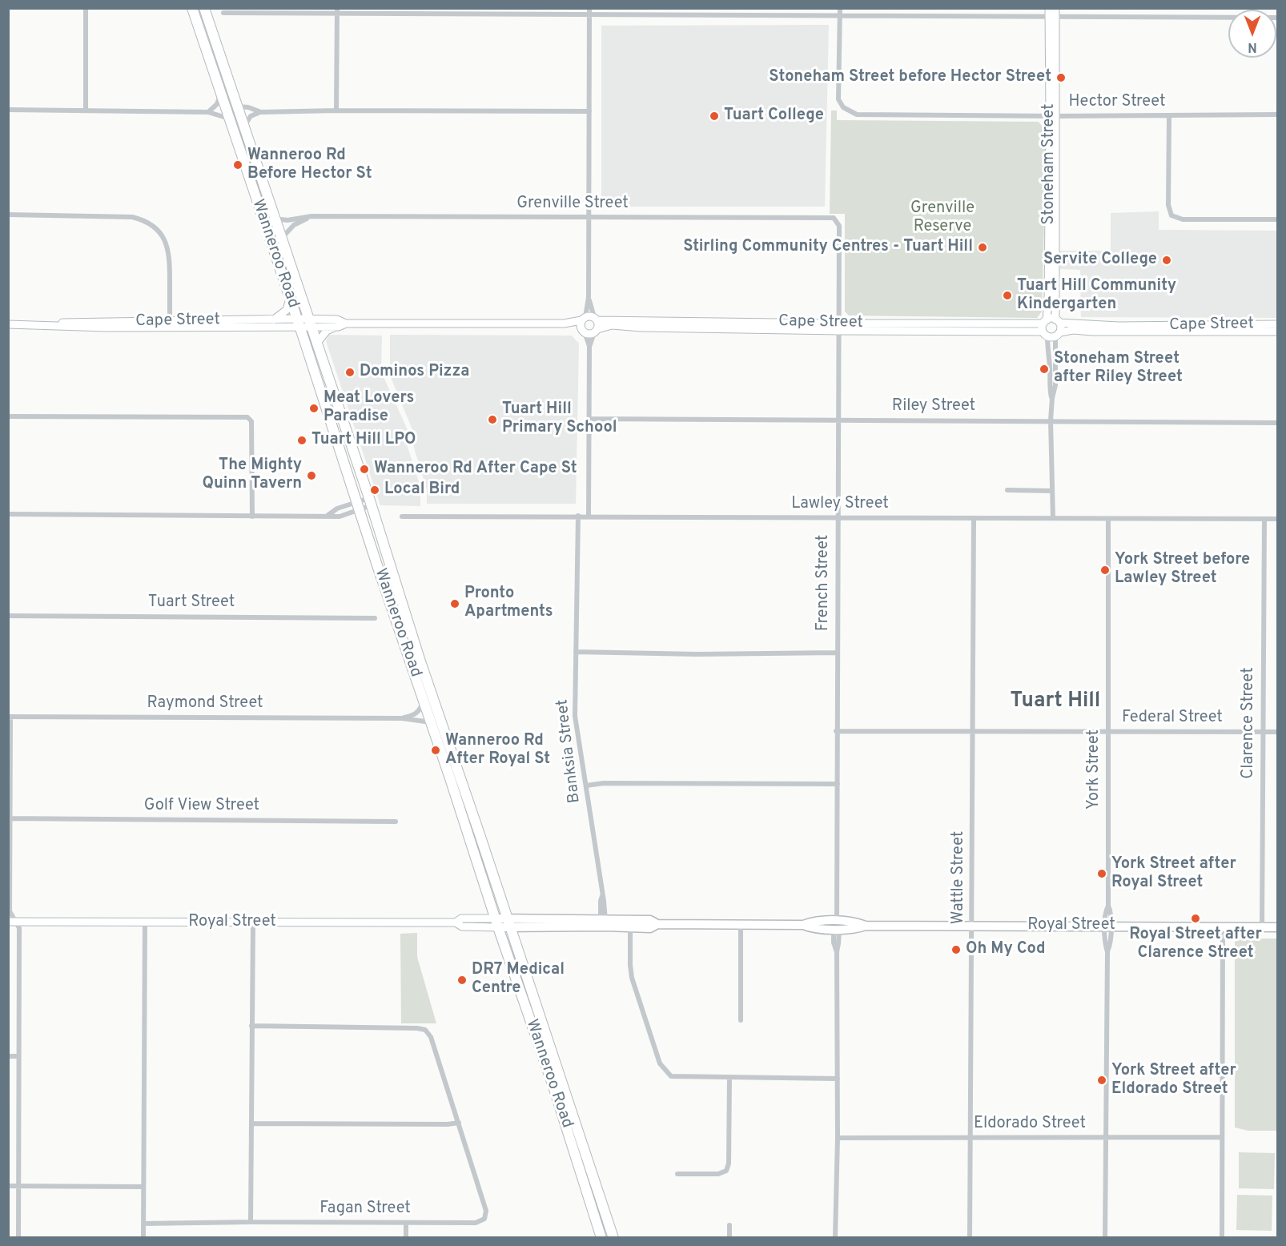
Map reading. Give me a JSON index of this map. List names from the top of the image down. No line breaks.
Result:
{"streets":{"highway":["Wanneroo Road"],"main road":["Royal Street"],"street":["Hector Street","Stoneham Street","Grenville Street","Cape Street","Riley Street","Lawley Street","French Street","Tuart Street","Raymond Street","Federal Street","Clarence Street","Banksia Street","York Street","Golf View Street","Wattle Street","Eldorado Street","Fagan Street"]},"crossings":[["Hector Street","Stoneham Street"],["Stoneham Street","Cape Street"],["Stoneham Street","Riley Street"],["Stoneham Street","Lawley Street"],["Grenville Street","Wanneroo Road"],["Grenville Street","French Street"],["Wanneroo Road","Cape Street"],["Wanneroo Road","Raymond Street"],["Wanneroo Road","Royal Street"],["Cape Street","French Street"],["Riley Street","French Street"],["Lawley Street","French Street"],["Lawley Street","Clarence Street"],["Lawley Street","Banksia Street"],["Lawley Street","York Street"],["Lawley Street","Wattle Street"],["French Street","Federal Street"],["French Street","Royal Street"],["French Street","Eldorado Street"],["Federal Street","Clarence Street"],["Federal Street","York Street"],["Federal Street","Wattle Street"],["Clarence Street","Royal Street"],["Banksia Street","Royal Street"],["York Street","Royal Street"],["York Street","Eldorado Street"],["Wattle Street","Royal Street"],["Wattle Street","Eldorado Street"]],"districts":["Tuart Hill"],"parks":["Grenville Reserve"],"places":["Stoneham Street before Hector Street","Tuart College","Wanneroo Rd Before Hector St","Stirling Community Centres - Tuart Hill","Servite College","Tuart Hill Community Kindergarten","Stoneham Street after Riley Street","Dominos Pizza","Meat Lovers Paradise","Tuart Hill Primary School","Tuart Hill LPO","Wanneroo Rd After Cape St","The Mighty Quinn Tavern","Local Bird","York Street before Lawley Street","Pronto Apartments","Wanneroo Rd After Royal St","York Street after Royal Street","Royal Street after Clarence Street","Oh My Cod","DR7 Medical Centre","York Street after Eldorado Street"],"north":"bottom"}
